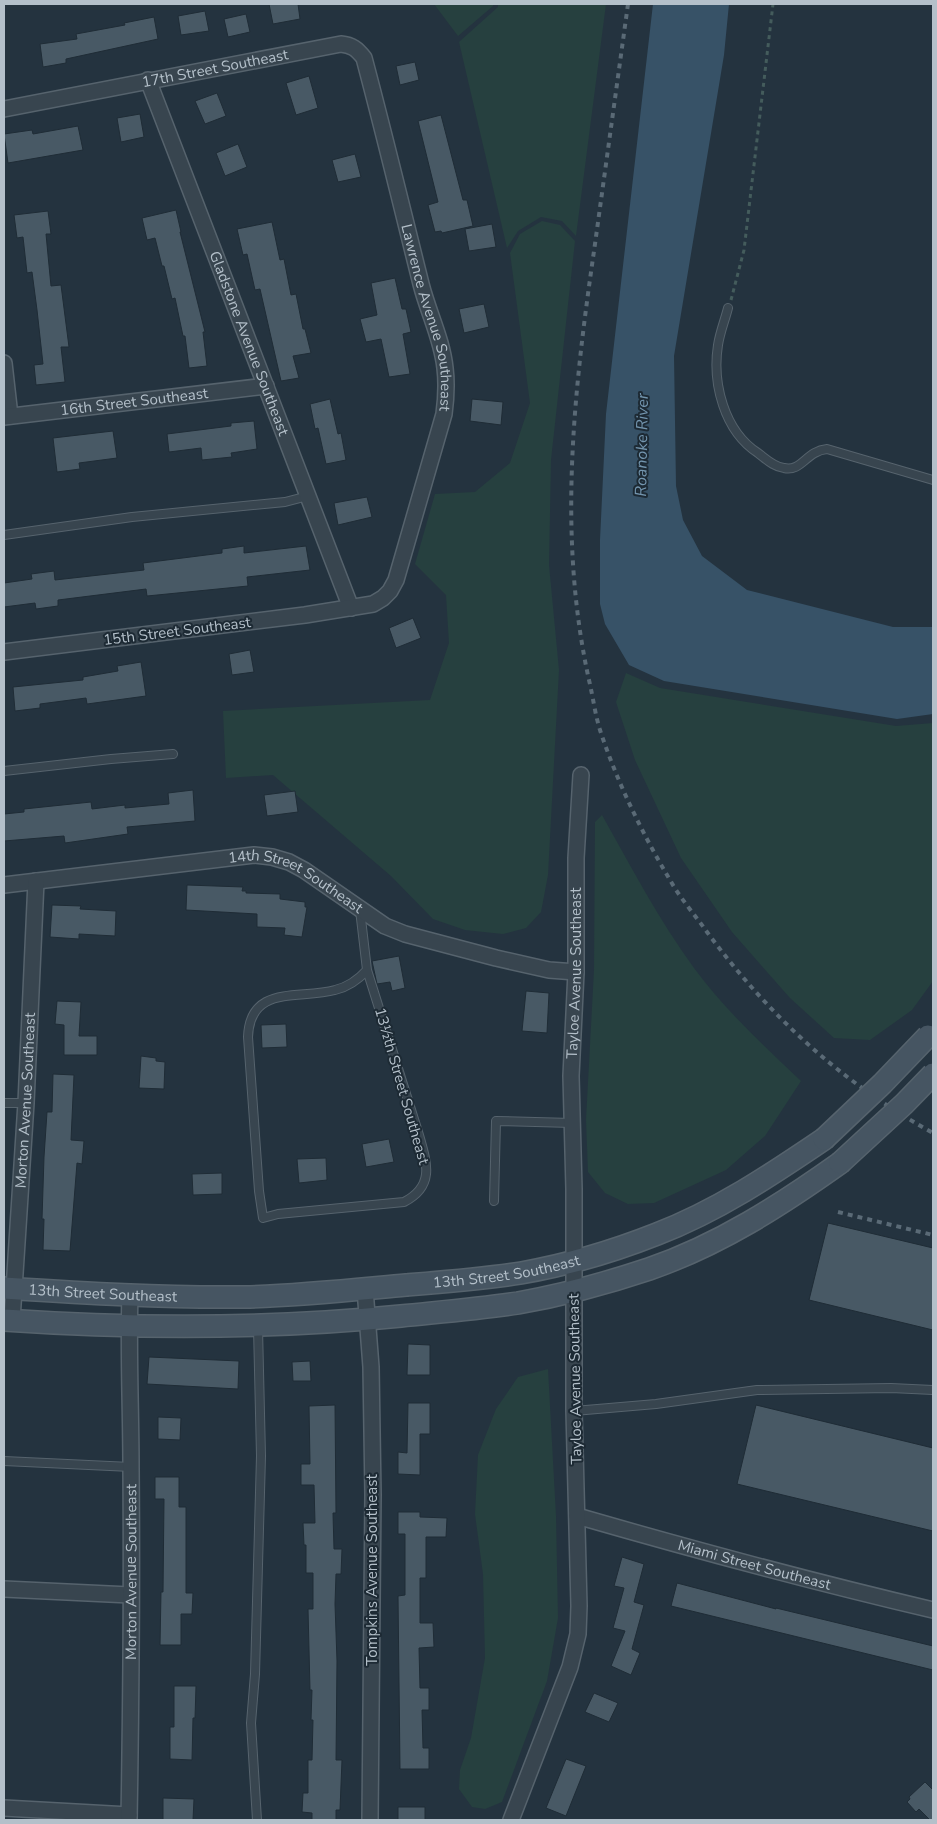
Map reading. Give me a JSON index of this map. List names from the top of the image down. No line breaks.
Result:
{"streets":{"main road":["13th Street Southeast"],"street":["17th Street Southeast","Lawrence Avenue Southeast","Gladstone Avenue Southeast","16th Street Southeast","15th Street Southeast","14th Street Southeast","Tayloe Avenue Southeast","Morton Avenue Southeast","Miami Street Southeast","Tompkins Avenue Southeast"],"lane":["13½th Street Southeast"]},"crossings":[["17th Street Southeast","Lawrence Avenue Southeast"],["17th Street Southeast","Gladstone Avenue Southeast"],["Lawrence Avenue Southeast","Gladstone Avenue Southeast"],["Lawrence Avenue Southeast","15th Street Southeast"],["Gladstone Avenue Southeast","16th Street Southeast"],["Gladstone Avenue Southeast","15th Street Southeast"],["14th Street Southeast","Tayloe Avenue Southeast"],["14th Street Southeast","13½th Street Southeast"],["14th Street Southeast","Morton Avenue Southeast"],["Tayloe Avenue Southeast","13th Street Southeast"],["Tayloe Avenue Southeast","Miami Street Southeast"],["Morton Avenue Southeast","13th Street Southeast"],["13th Street Southeast","Tompkins Avenue Southeast"]],"water":["Roanoke River"]}
